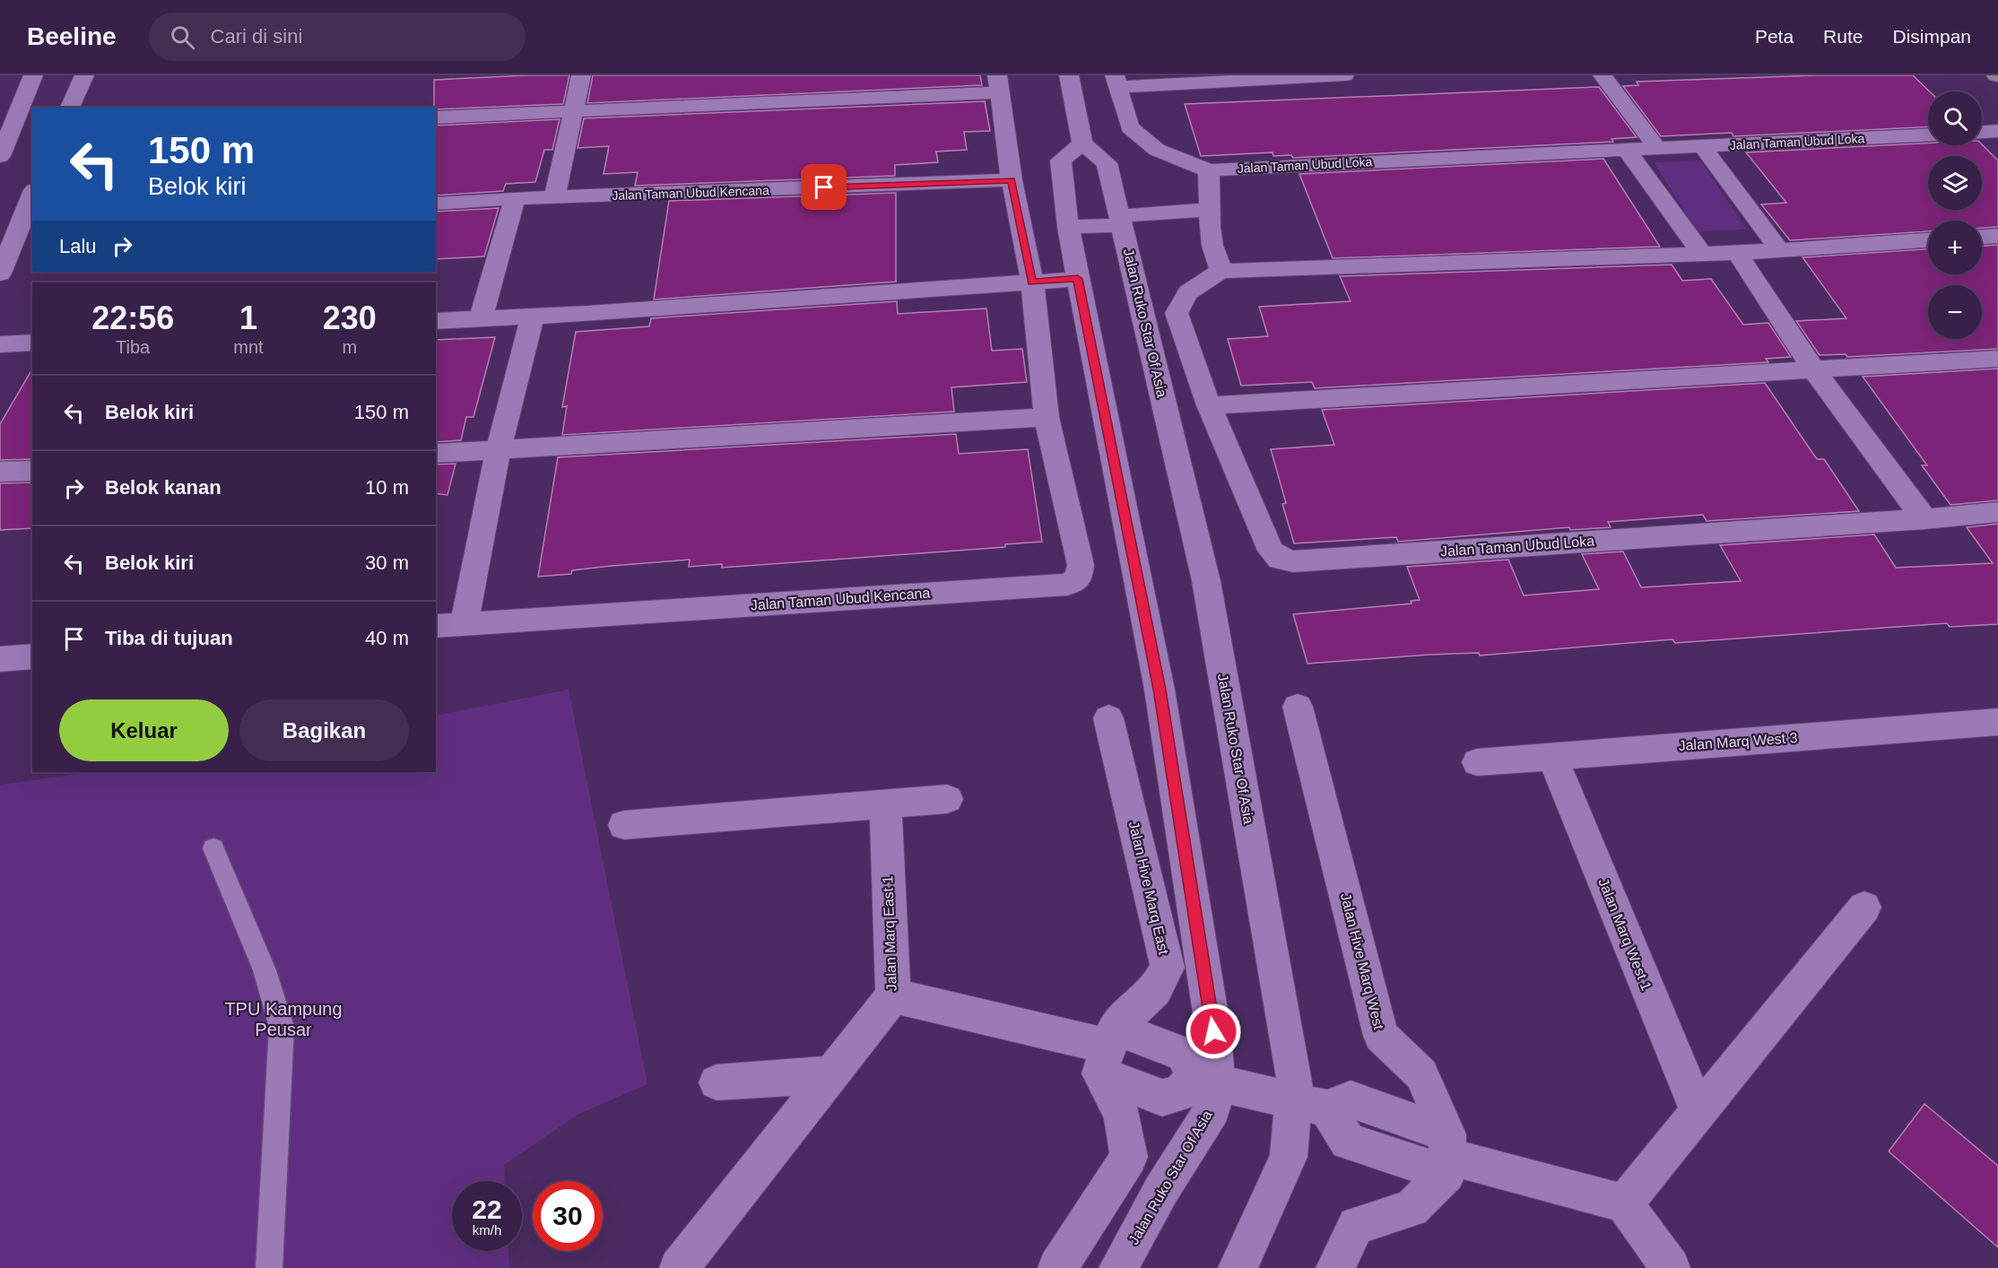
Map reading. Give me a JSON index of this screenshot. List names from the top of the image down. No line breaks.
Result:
{"streets":{"street":["Jalan Taman Ubud Loka","Jalan Taman Ubud Kencana","Jalan Ruko Star Of Asia","Jalan Marq West 3","Jalan Hive Marq East","Jalan Marq East 1","Jalan Marq West 1","Jalan Hive Marq West"]},"crossings":[["Jalan Marq West 3","Jalan Marq West 1"]],"parks":["TPU Kampung Peusar"],"page":{"header":"Beeline","search":"Cari di sini","nav":["Peta","Rute","Disimpan"],"map_buttons":["+","−"],"turn":["150 m","Belok kiri"],"then":"Lalu","eta":["22:56","Tiba","1","mnt","230","m"],"list":[{"name":"Belok kiri","value":"150 m"},{"name":"Belok kanan","value":"10 m"},{"name":"Belok kiri","value":"30 m"},{"name":"Tiba di tujuan","value":"40 m"}],"buttons":["Keluar","Bagikan"],"speed":"22 km/h","limit":"30"}}
